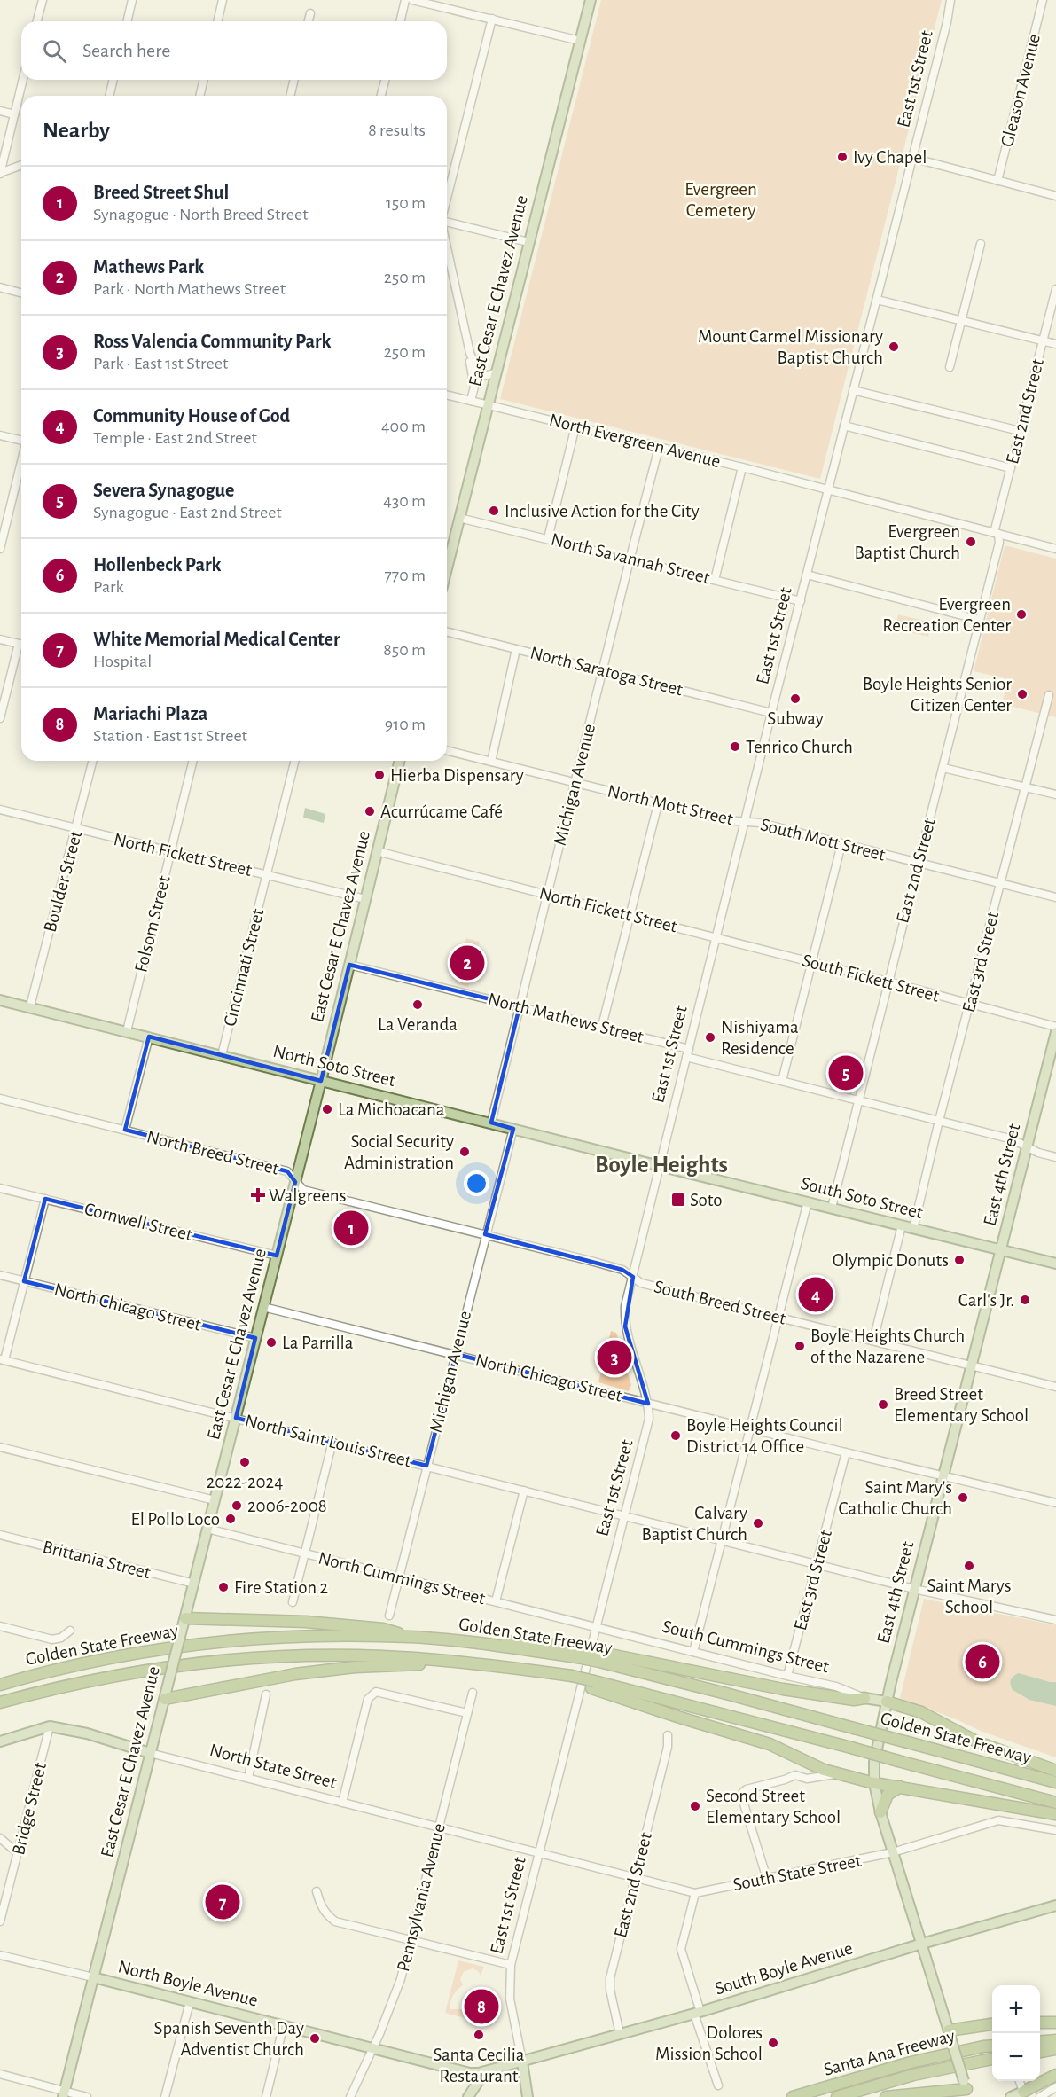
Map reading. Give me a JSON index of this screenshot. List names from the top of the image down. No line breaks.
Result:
{"streets":{"highway":["Golden State Freeway","Santa Ana Freeway"],"main road":["East 1st Street","East Cesar E Chavez Avenue","North Soto Street","East 4th Street","South Soto Street","South Cummings Street","North State Street","South Boyle Avenue","North Boyle Avenue"],"street":["Gleason Avenue","East 2nd Street","North Evergreen Avenue","North Savannah Street","North Saratoga Street","Michigan Avenue","North Mott Street","South Mott Street","North Fickett Street","Boulder Street","Folsom Street","East 3rd Street","Cincinnati Street","South Fickett Street","North Mathews Street","North Breed Street","Cornwell Street","South Breed Street","North Chicago Street","North Saint Louis Street","Brittania Street","North Cummings Street","Bridge Street","South State Street","Pennsylvania Avenue"]},"crossings":[["East 1st Street","North Evergreen Avenue"],["East 1st Street","North Savannah Street"],["East 1st Street","North Saratoga Street"],["East 1st Street","North Mott Street"],["East 1st Street","South Mott Street"],["East 1st Street","North Fickett Street"],["East 1st Street","South Fickett Street"],["East 1st Street","North Mathews Street"],["East 1st Street","North Soto Street"],["East 1st Street","North Breed Street"],["East 1st Street","South Soto Street"],["East 1st Street","South Breed Street"],["East 1st Street","North Chicago Street"],["East 1st Street","North Saint Louis Street"],["East 1st Street","North Cummings Street"],["East 1st Street","South Cummings Street"],["East 1st Street","North State Street"],["East 1st Street","South State Street"],["East 1st Street","South Boyle Avenue"],["East 1st Street","North Boyle Avenue"],["East Cesar E Chavez Avenue","North Evergreen Avenue"],["East Cesar E Chavez Avenue","North Savannah Street"],["East Cesar E Chavez Avenue","North Fickett Street"],["East Cesar E Chavez Avenue","North Mathews Street"],["East Cesar E Chavez Avenue","North Soto Street"],["East Cesar E Chavez Avenue","North Breed Street"],["East Cesar E Chavez Avenue","Cornwell Street"],["East Cesar E Chavez Avenue","North Chicago Street"],["East Cesar E Chavez Avenue","North Saint Louis Street"],["East Cesar E Chavez Avenue","Brittania Street"],["East Cesar E Chavez Avenue","North Cummings Street"],["East Cesar E Chavez Avenue","North State Street"],["East Cesar E Chavez Avenue","North Boyle Avenue"],["East 2nd Street","North Evergreen Avenue"],["East 2nd Street","South Mott Street"],["East 2nd Street","South Fickett Street"],["East 2nd Street","South Soto Street"],["East 2nd Street","South State Street"],["East 2nd Street","South Boyle Avenue"],["North Evergreen Avenue","Michigan Avenue"],["North Savannah Street","Michigan Avenue"],["North Saratoga Street","Michigan Avenue"],["Michigan Avenue","North Mott Street"],["Michigan Avenue","North Fickett Street"],["Michigan Avenue","North Mathews Street"],["Michigan Avenue","North Soto Street"],["Michigan Avenue","North Breed Street"],["Michigan Avenue","North Chicago Street"],["Michigan Avenue","North Saint Louis Street"],["Michigan Avenue","North Cummings Street"],["North Mott Street","South Mott Street"],["South Mott Street","East 3rd Street"],["North Fickett Street","Boulder Street"],["North Fickett Street","Folsom Street"],["North Fickett Street","Cincinnati Street"],["North Fickett Street","South Fickett Street"],["Boulder Street","North Soto Street"],["Folsom Street","North Soto Street"],["East 3rd Street","South Fickett Street"],["East 3rd Street","South Soto Street"],["East 3rd Street","North Chicago Street"],["East 3rd Street","North Saint Louis Street"],["East 3rd Street","South Cummings Street"],["Cincinnati Street","North Soto Street"],["North Soto Street","South Soto Street"],["North Breed Street","South Breed Street"],["East 4th Street","South Soto Street"],["East 4th Street","South Breed Street"],["East 4th Street","North Chicago Street"],["East 4th Street","North Saint Louis Street"],["East 4th Street","South Cummings Street"],["East 4th Street","South State Street"],["East 4th Street","South Boyle Avenue"],["North Cummings Street","South Cummings Street"],["North State Street","Bridge Street"],["North State Street","South State Street"],["North State Street","Pennsylvania Avenue"],["Pennsylvania Avenue","North Boyle Avenue"],["South Boyle Avenue","North Boyle Avenue"]],"districts":["Boyle Heights"],"parks":["Evergreen Cemetery"],"places":{"other":["Ivy Chapel","Mount Carmel Missionary Baptist Church","Inclusive Action for the City","Evergreen Baptist Church","Evergreen Recreation Center","Boyle Heights Senior Citizen Center","Subway","Tenrico Church","Hierba Dispensary","Acurrúcame Café","La Veranda","Nishiyama Residence","La Michoacana","Social Security Administration","Olympic Donuts","Carl's Jr.","La Parrilla","Boyle Heights Church of the Nazarene","Breed Street Elementary School","Boyle Heights Council District 14 Office","2022-2024","Saint Mary's Catholic Church","2006-2008","El Pollo Loco","Calvary Baptist Church","Saint Marys School","Fire Station 2","Second Street Elementary School","Santa Cecilia Restaurant","Spanish Seventh Day Adventist Church","Dolores Mission School"],"health":["Walgreens"],"transit":["Soto"]},"page":{"search":"Search here","heading":["Nearby","8 results"],"list":[{"mark":"1","name":"Breed Street Shul","note":"Synagogue · North Breed Street","value":"150 m"},{"mark":"2","name":"Mathews Park","note":"Park · North Mathews Street","value":"250 m"},{"mark":"3","name":"Ross Valencia Community Park","note":"Park · East 1st Street","value":"250 m"},{"mark":"4","name":"Community House of God","note":"Temple · East 2nd Street","value":"400 m"},{"mark":"5","name":"Severa Synagogue","note":"Synagogue · East 2nd Street","value":"430 m"},{"mark":"6","name":"Hollenbeck Park","note":"Park","value":"770 m"},{"mark":"7","name":"White Memorial Medical Center","note":"Hospital","value":"850 m"},{"mark":"8","name":"Mariachi Plaza","note":"Station · East 1st Street","value":"910 m"}],"pins":["2","5","1","4","3","6","7","8"],"map_buttons":["+","−"]}}
